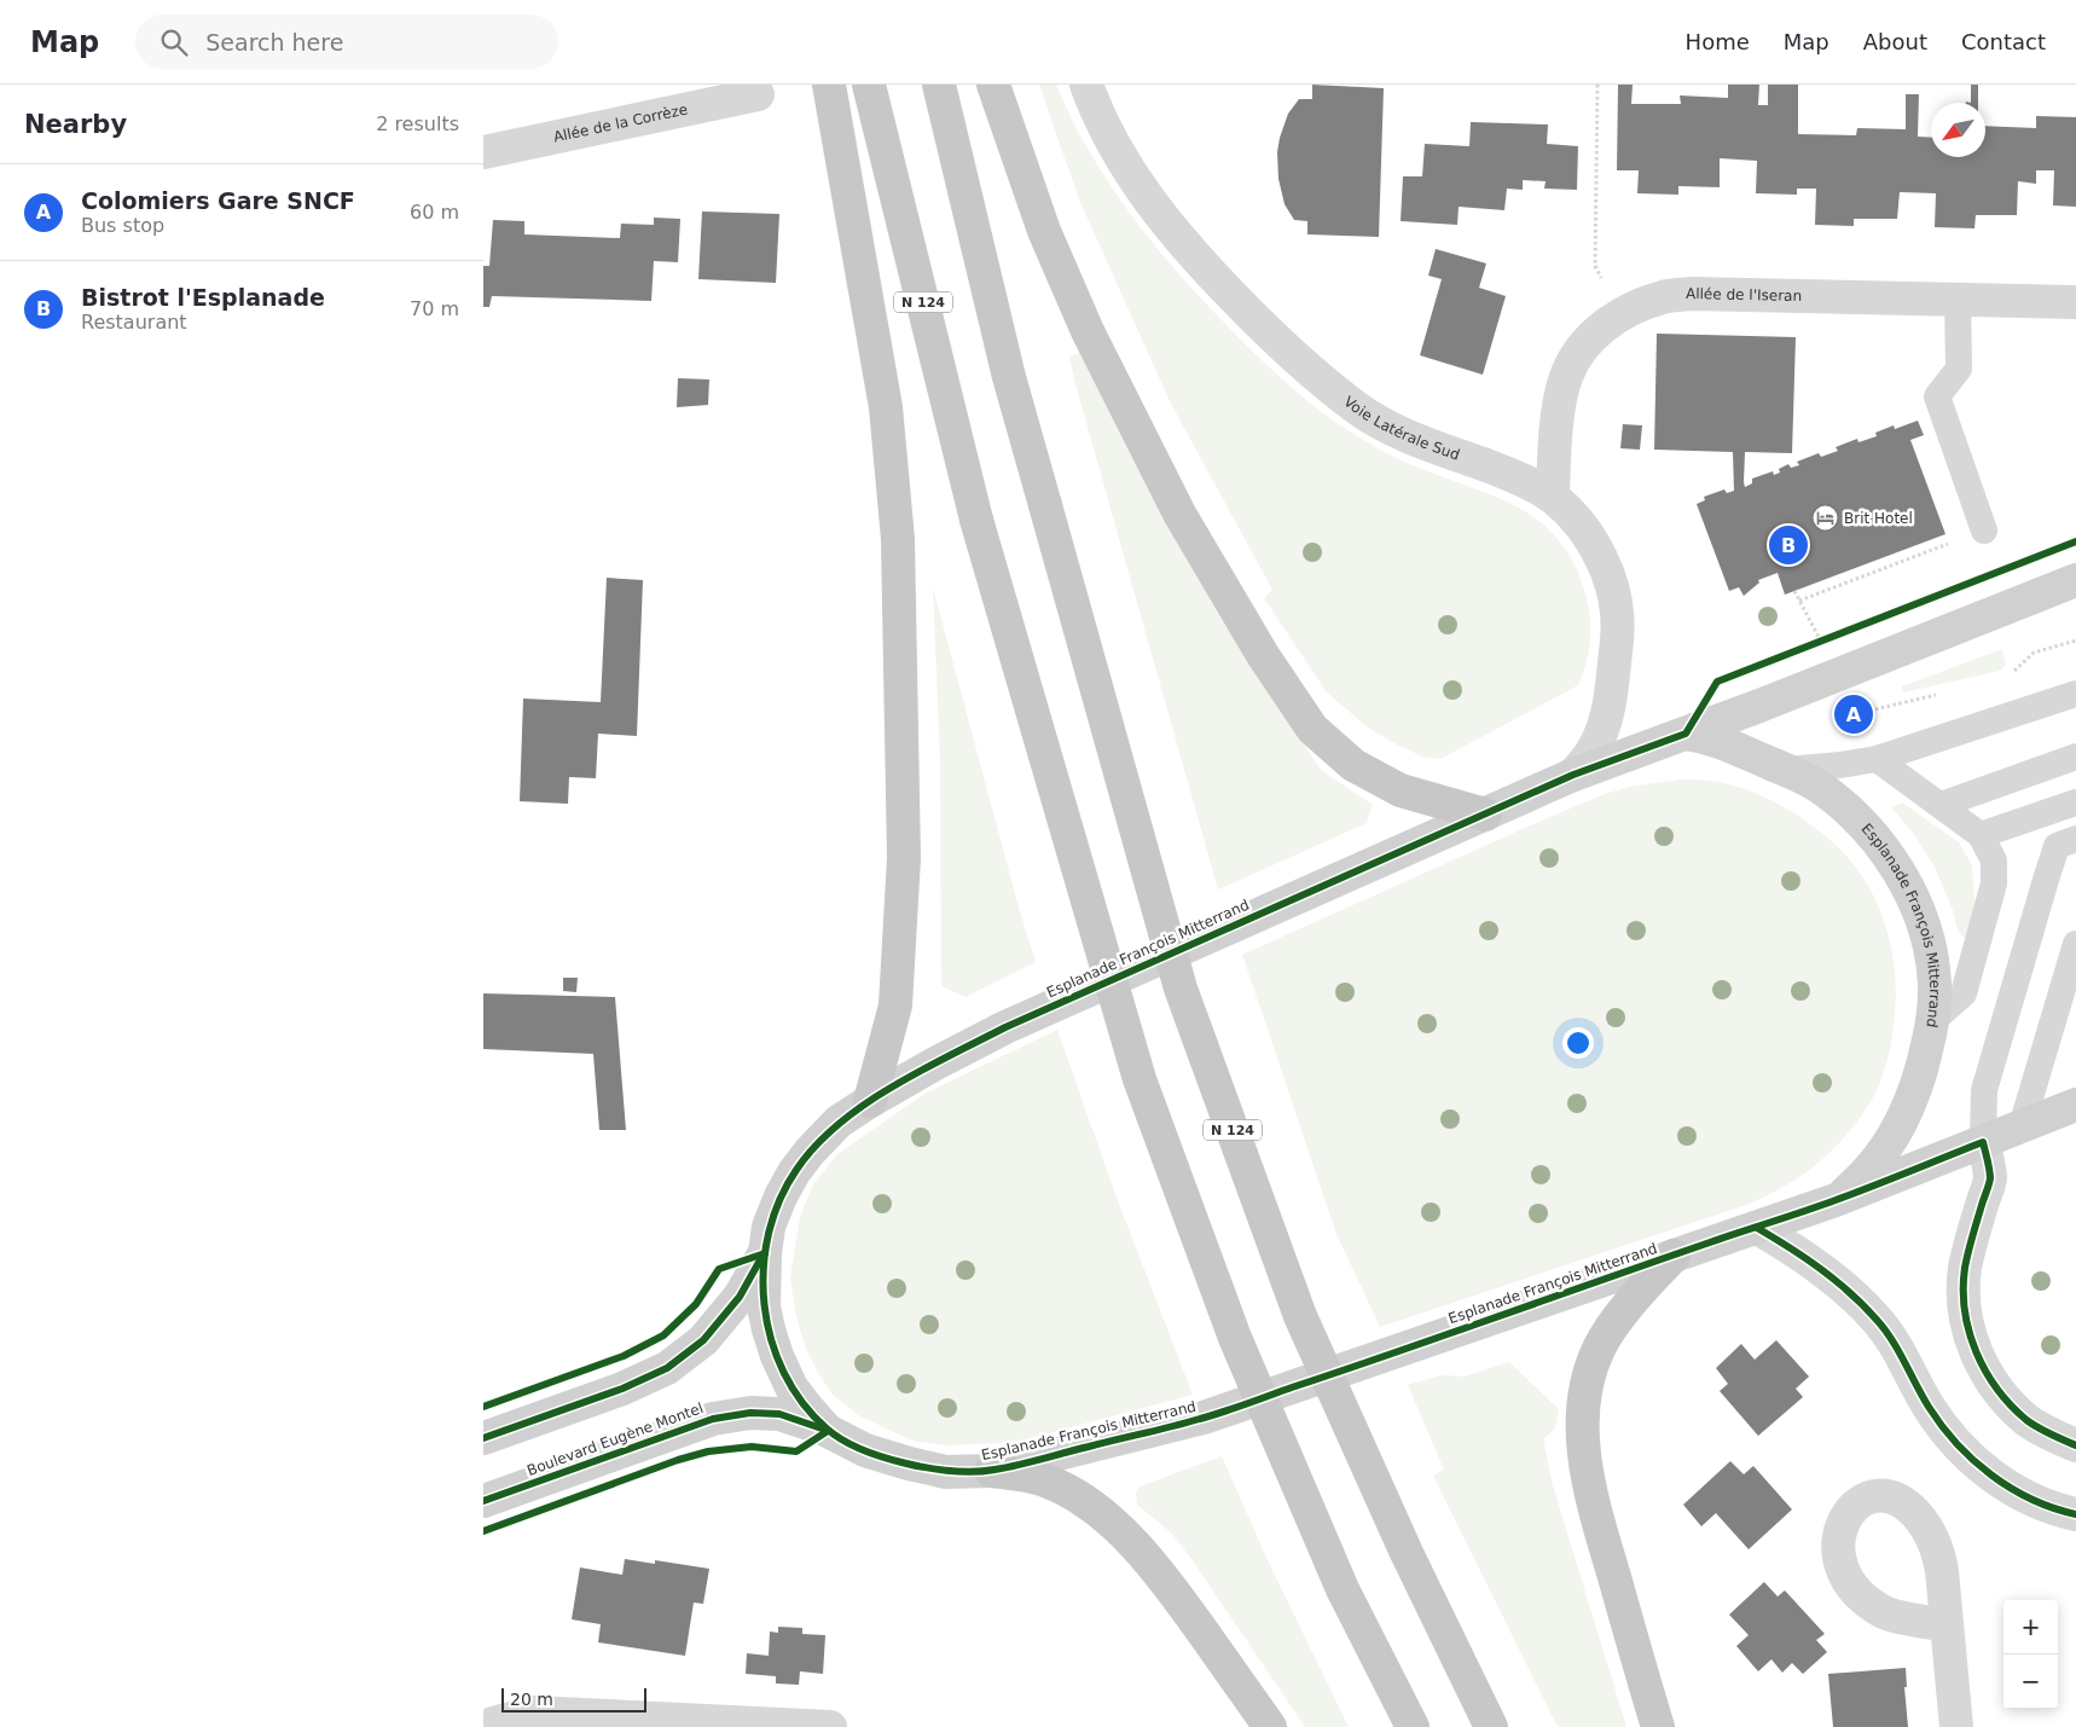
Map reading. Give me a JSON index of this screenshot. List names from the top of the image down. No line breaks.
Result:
{"streets":{"highway":["N 124"],"main road":["Esplanade François Mitterrand","Boulevard Eugène Montel"],"street":["Allée de la Corrèze","Allée de l'Iseran","Voie Latérale Sud"]},"crossings":[["Allée de l'Iseran","Voie Latérale Sud"],["Voie Latérale Sud","Esplanade François Mitterrand"],["Esplanade François Mitterrand","Boulevard Eugène Montel"]],"places":{"hotel":["Brit Hotel"]},"scale_bar":"20 m","north":"bottom left","page":{"header":"Map","search":"Search here","nav":["Home","Map","About","Contact"],"heading":["Nearby","2 results"],"list":[{"mark":"A","name":"Colomiers Gare SNCF","note":"Bus stop","value":"60 m"},{"mark":"B","name":"Bistrot l'Esplanade","note":"Restaurant","value":"70 m"}],"pins":["B","A"],"map_buttons":["+","−"],"scale":"20 m"}}
